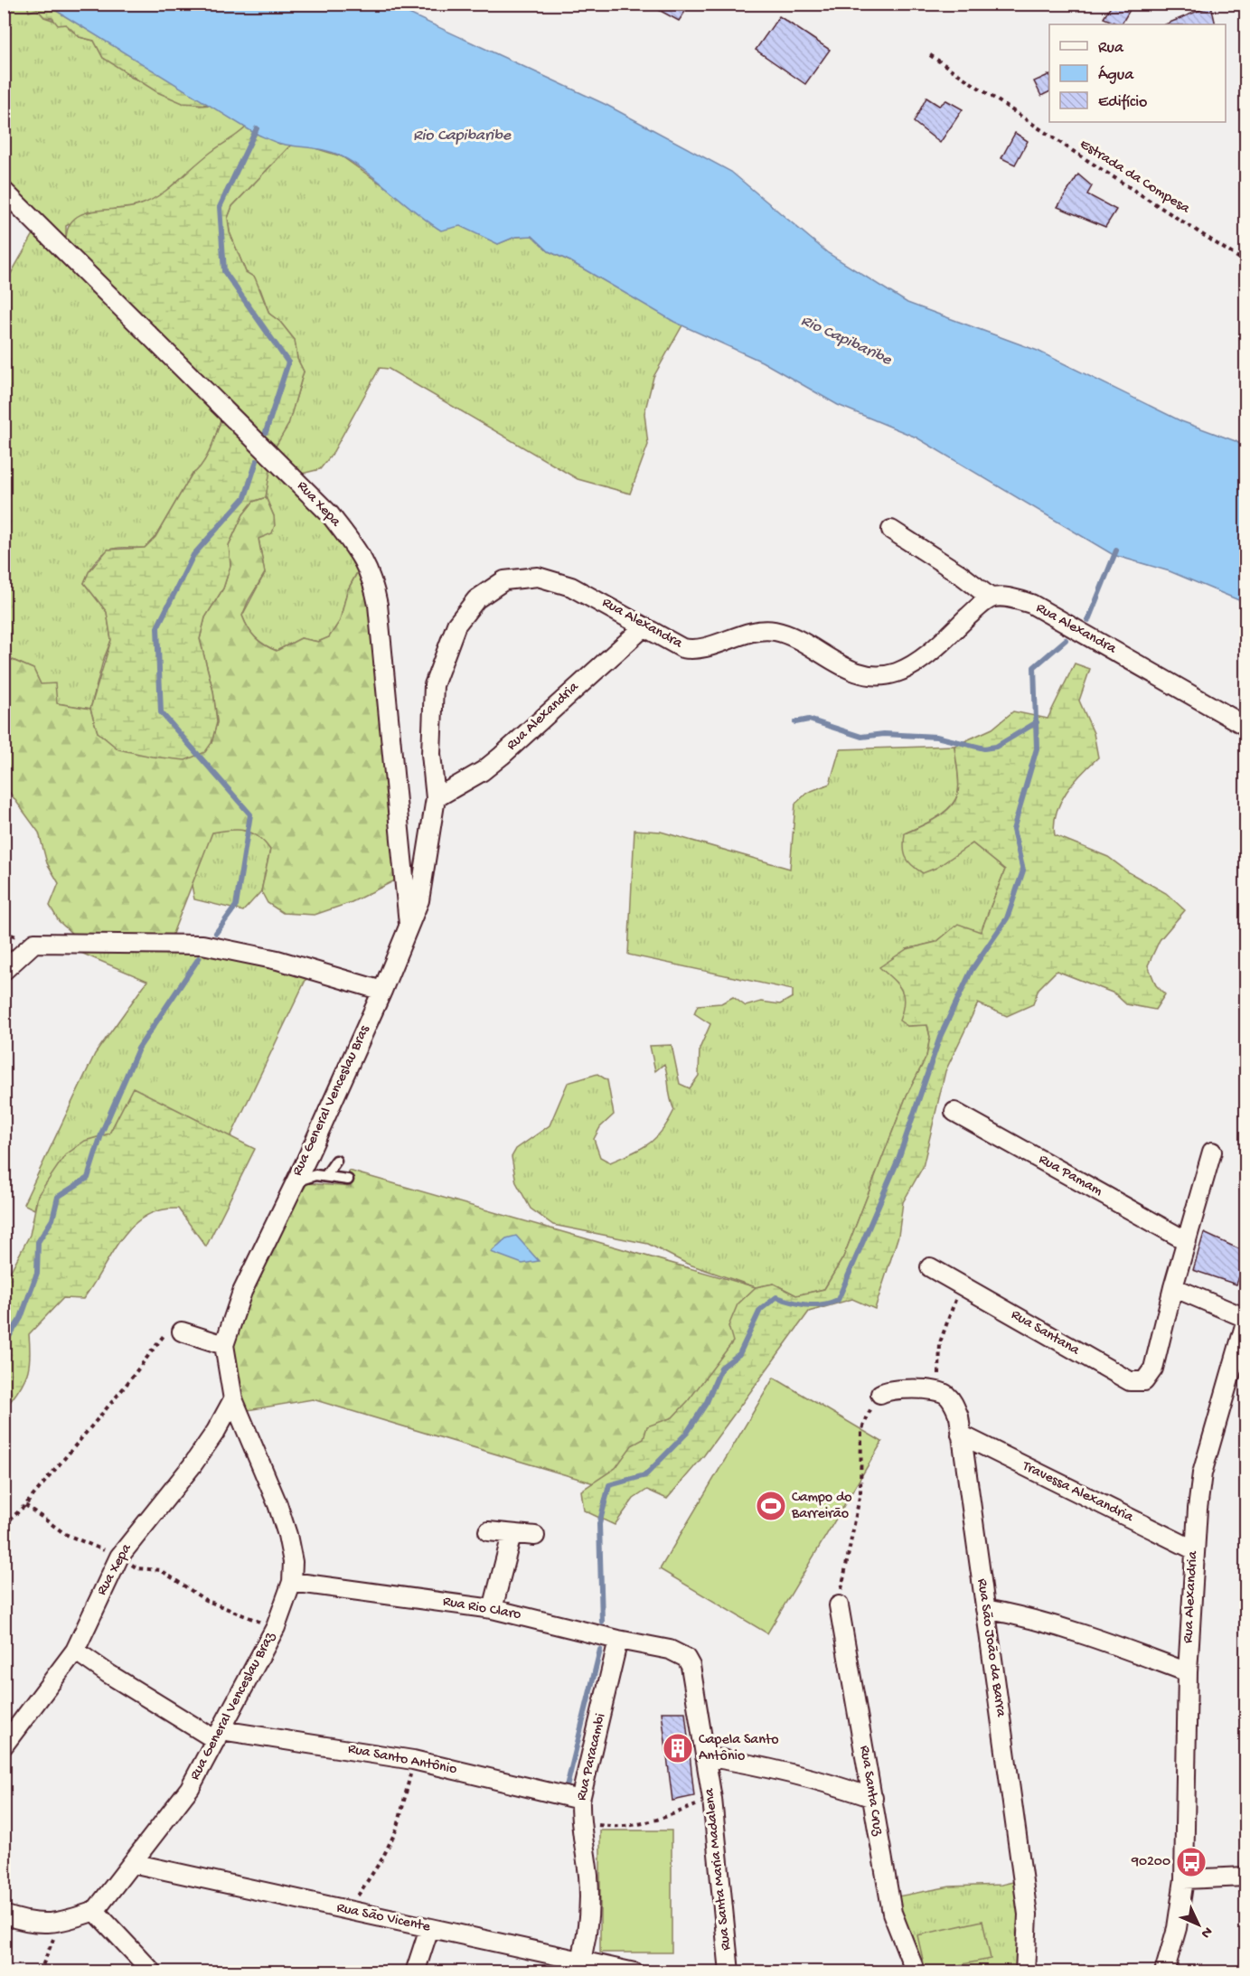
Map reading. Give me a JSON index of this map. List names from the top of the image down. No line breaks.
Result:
{"streets":{"street":["Rua Xepa","Rua Alexandra","Rua Alexandria","Rua General Venceslau Bras","Rua Pamam","Rua Santana","Travessa Alexandria","Rua Rio Claro","Rua São João da Barra","Rua General Venceslau Braz","Rua Paracambi","Rua Santo Antônio","Rua Santa Cruz","Rua Santa Maria Madalena","Rua São Vicente"],"path":["Estrada da Compesa"]},"crossings":[["Rua Xepa","Rua General Venceslau Bras"],["Rua Xepa","Rua General Venceslau Braz"],["Rua Alexandra","Rua Alexandria"],["Rua Alexandra","Rua General Venceslau Bras"],["Rua Alexandria","Rua General Venceslau Bras"],["Rua Alexandria","Travessa Alexandria"],["Rua General Venceslau Bras","Rua General Venceslau Braz"],["Travessa Alexandria","Rua São João da Barra"],["Rua Rio Claro","Rua General Venceslau Braz"],["Rua Rio Claro","Rua Paracambi"],["Rua Rio Claro","Rua Santa Maria Madalena"],["Rua General Venceslau Braz","Rua Santo Antônio"],["Rua General Venceslau Braz","Rua São Vicente"],["Rua Paracambi","Rua Santo Antônio"],["Rua Paracambi","Rua São Vicente"]],"water":["Rio Capibaribe"],"places":{"sports":["Campo do Barreirão"],"building":["Capela Santo Antônio"],"bus stop":["90200"]},"legend":["Rua","Água","Edifício"],"north":"bottom right"}
